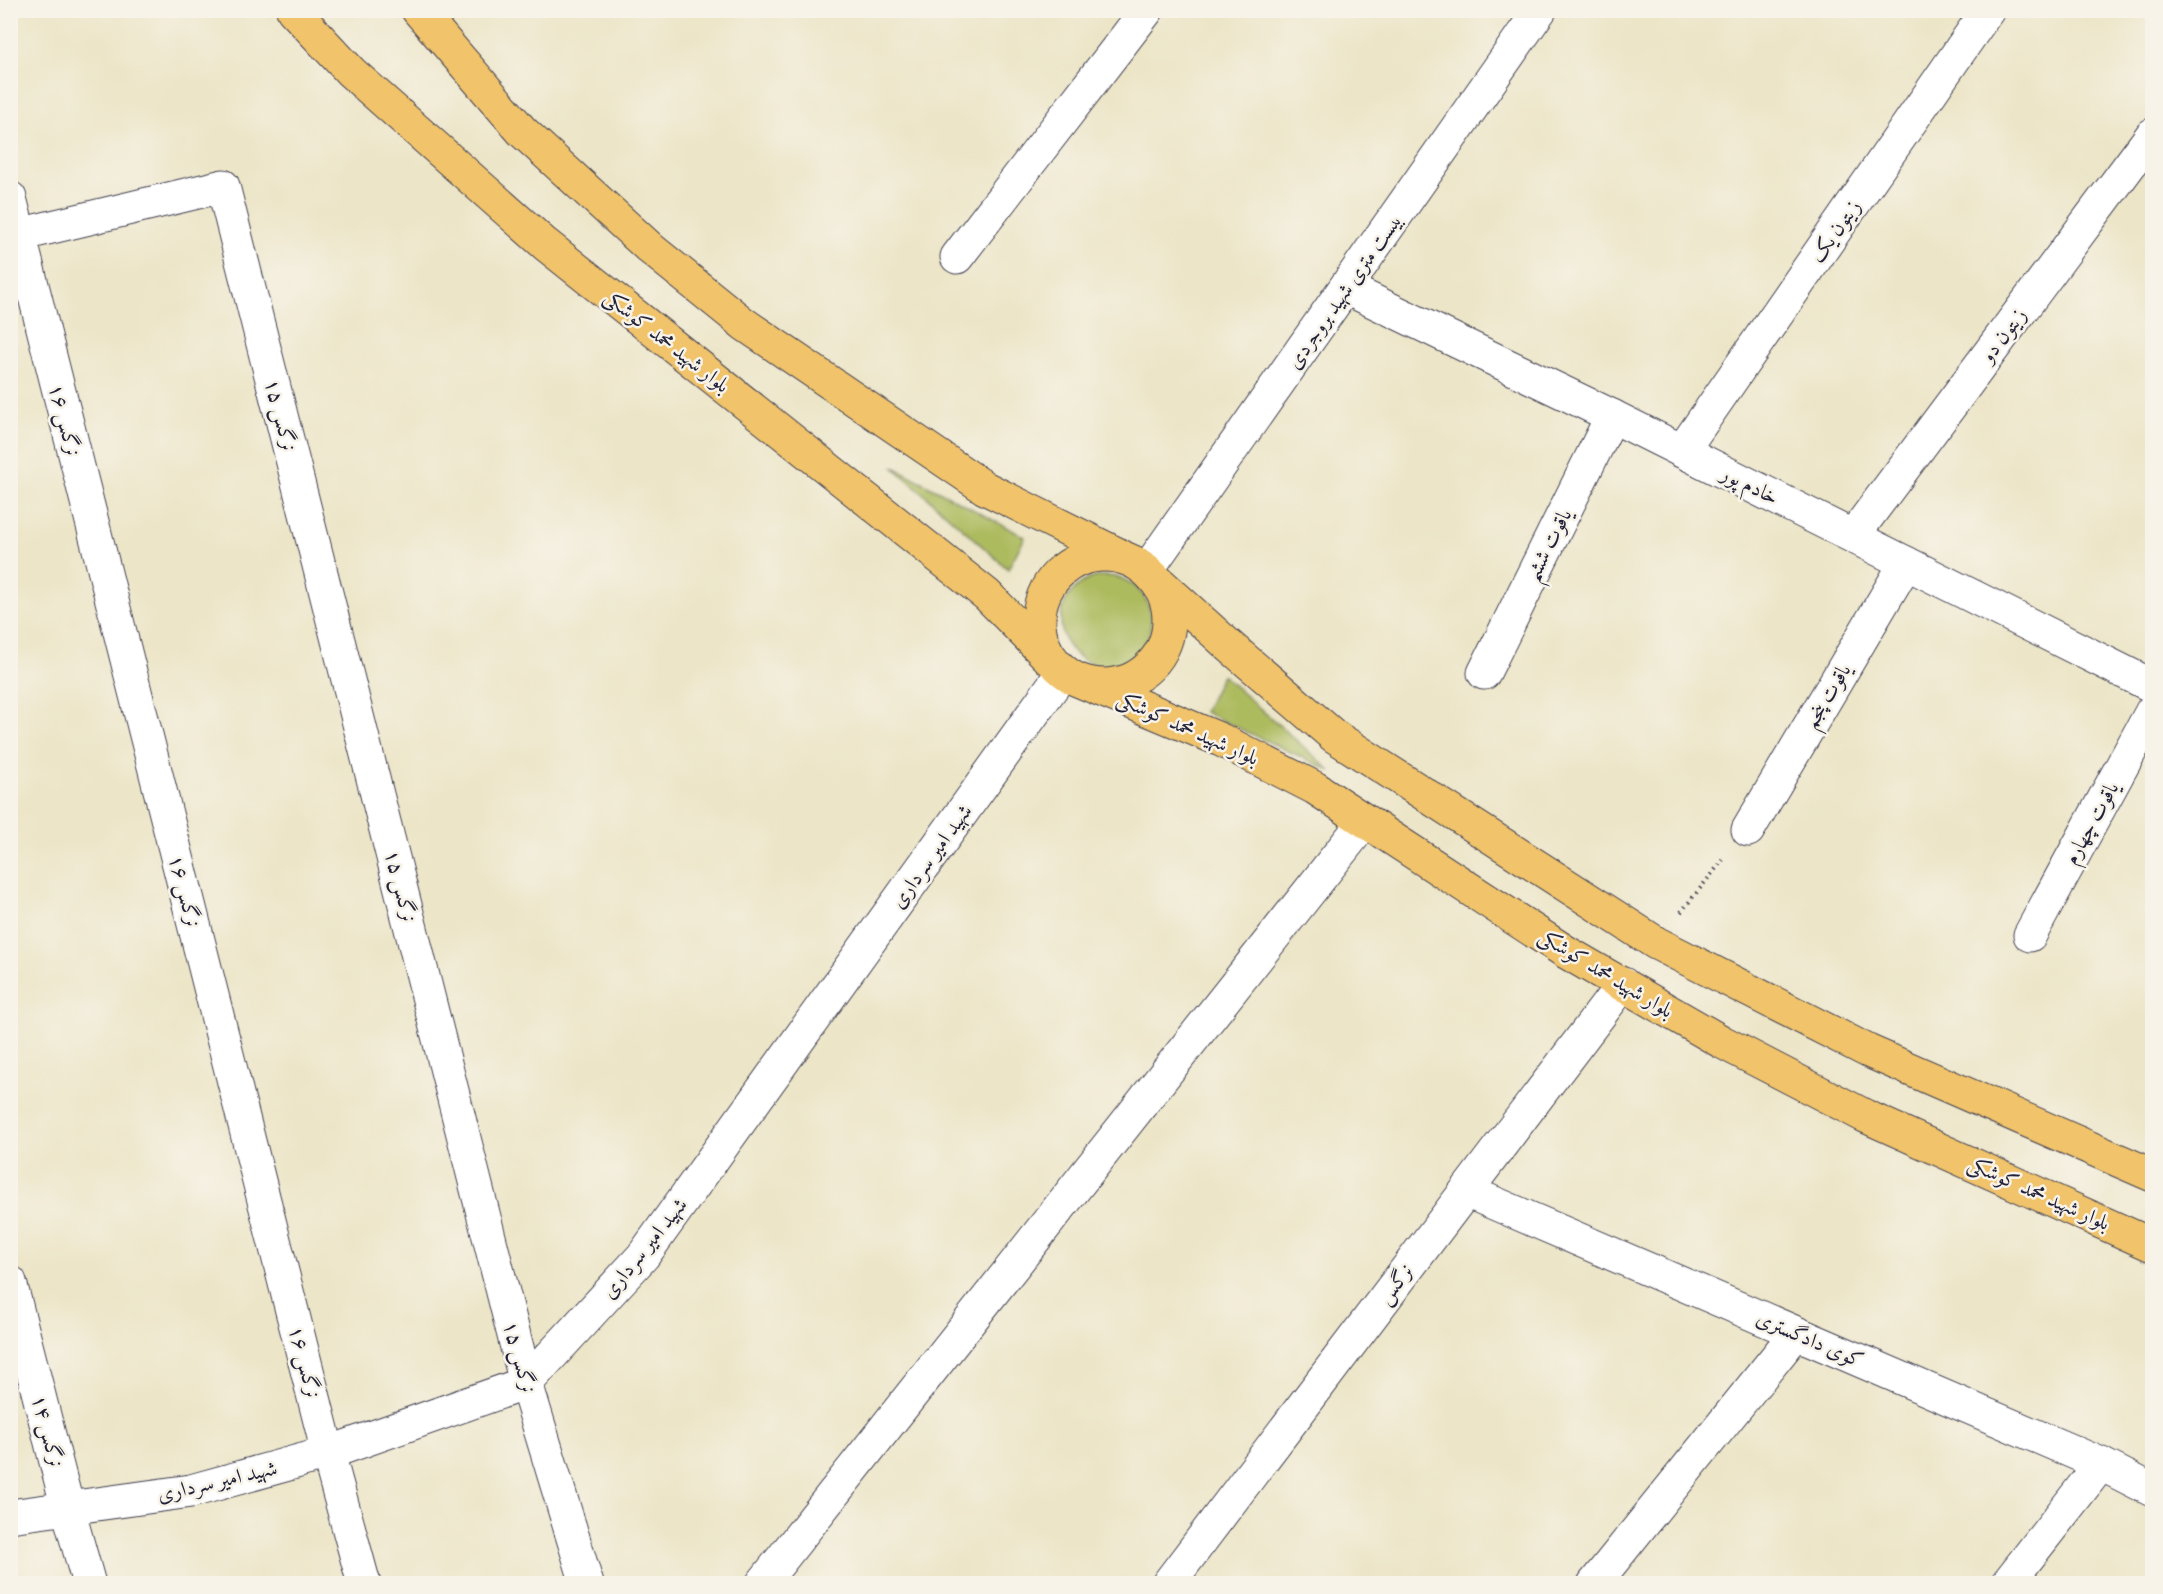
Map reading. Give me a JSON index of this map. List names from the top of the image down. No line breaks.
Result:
{"streets":{"main road":["بلوار شهید محمد کوشکی"],"street":["زیتون یک","بیست متری شهید بروجردی","زیتون دو","نرگس ۱۵","نرگس ۱۶","خادم پور","یاقوت ششم","یاقوت پنجم","یاقوت چهارم","شهید امیر سرداری","نرگس","کوی دادگستری","نرگس ۱۴"]},"crossings":[["زیتون یک","خادم پور"],["بیست متری شهید بروجردی","بلوار شهید محمد کوشکی"],["بیست متری شهید بروجردی","خادم پور"],["بیست متری شهید بروجردی","شهید امیر سرداری"],["زیتون دو","خادم پور"],["بلوار شهید محمد کوشکی","شهید امیر سرداری"],["بلوار شهید محمد کوشکی","نرگس"],["نرگس ۱۵","نرگس ۱۶"],["نرگس ۱۵","شهید امیر سرداری"],["نرگس ۱۶","شهید امیر سرداری"],["خادم پور","یاقوت ششم"],["خادم پور","یاقوت پنجم"],["شهید امیر سرداری","نرگس ۱۴"],["نرگس","کوی دادگستری"]]}
